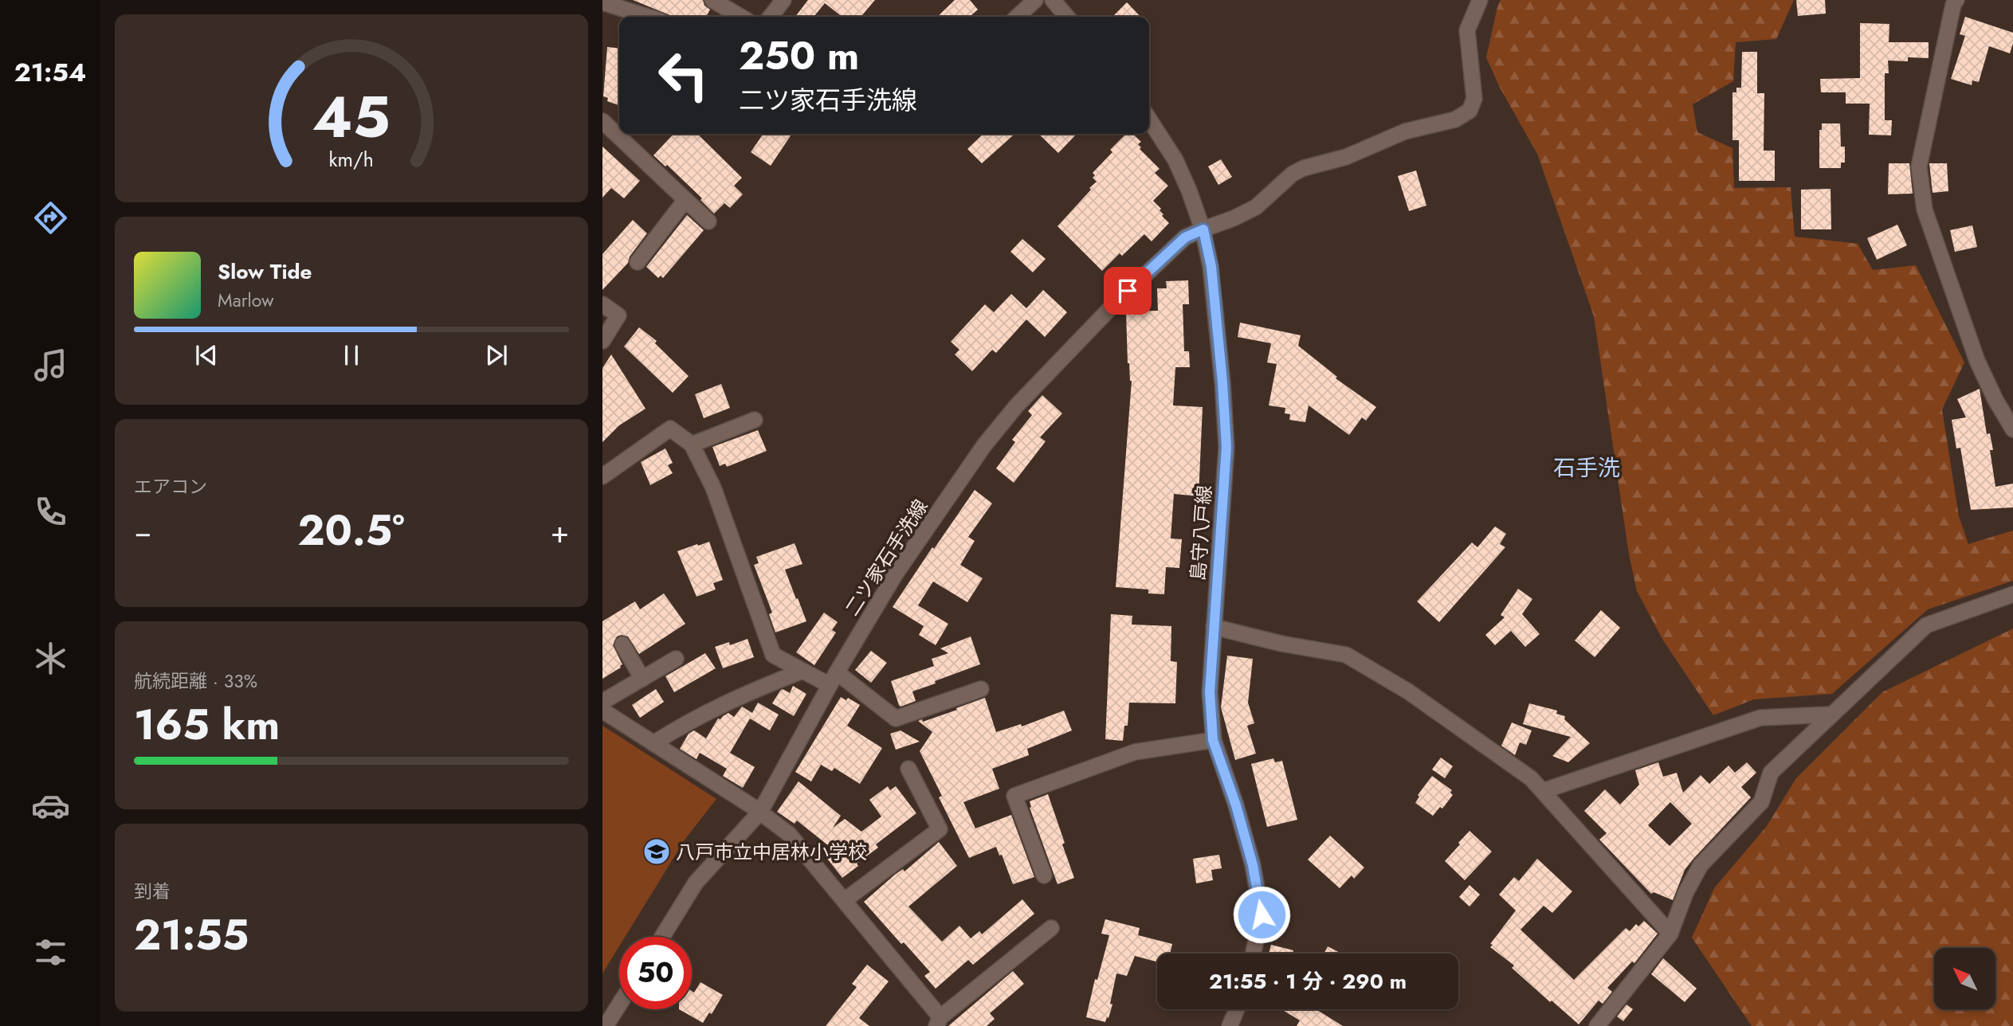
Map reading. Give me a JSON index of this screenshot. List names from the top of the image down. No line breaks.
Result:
{"streets":{"street":["島守八戸線","二ツ家石手洗線"]},"crossings":[["島守八戸線","二ツ家石手洗線"]],"districts":["石手洗"],"places":{"school or university":["八戸市立中居林小学校"]},"north":"top left","page":{"tabs":"21:54","turn":["250 m","二ツ家石手洗線"],"song":["Slow Tide","Marlow"],"tile":["エアコン",["航続距離 · 33%","165 km"],["到着","21:55"]],"heat":["−","20.5°","+"],"limit":"50","trip":"21:55 · 1 分 · 290 m","gauge":["45","km/h"]}}
